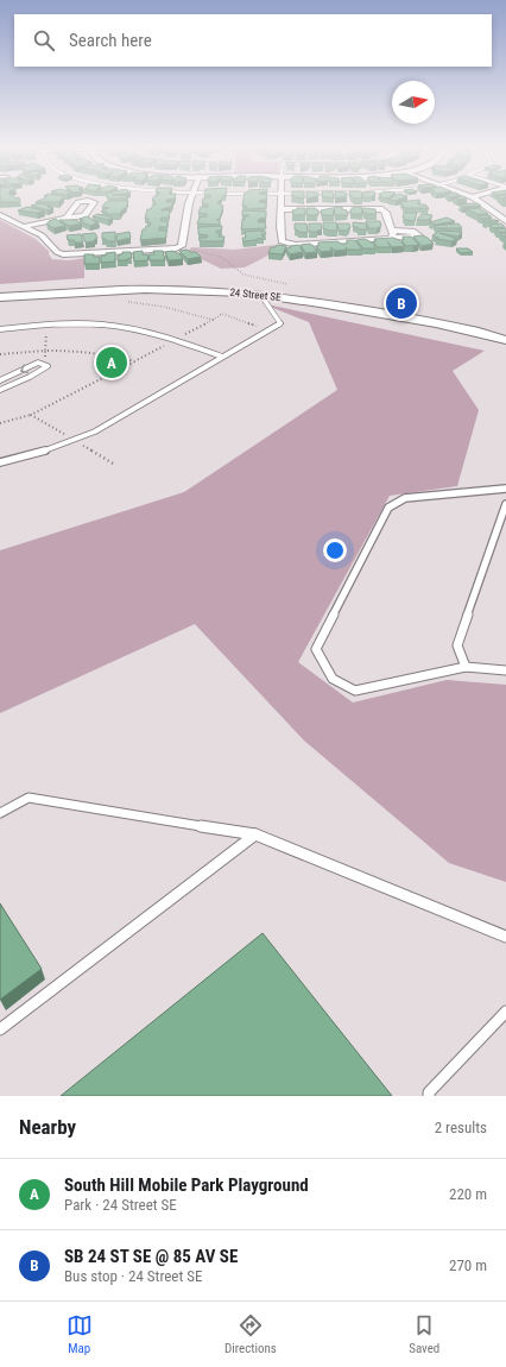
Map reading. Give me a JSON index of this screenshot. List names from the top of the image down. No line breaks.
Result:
{"streets":{"main road":["24 Street SE"]},"north":"right","page":{"search":"Search here","pins":["B","A"],"heading":["Nearby","2 results"],"list":[{"mark":"A","name":"South Hill Mobile Park Playground","note":"Park · 24 Street SE","value":"220 m"},{"mark":"B","name":"SB 24 ST SE @ 85 AV SE","note":"Bus stop · 24 Street SE","value":"270 m"}],"nav":["Map","Directions","Saved"]}}
